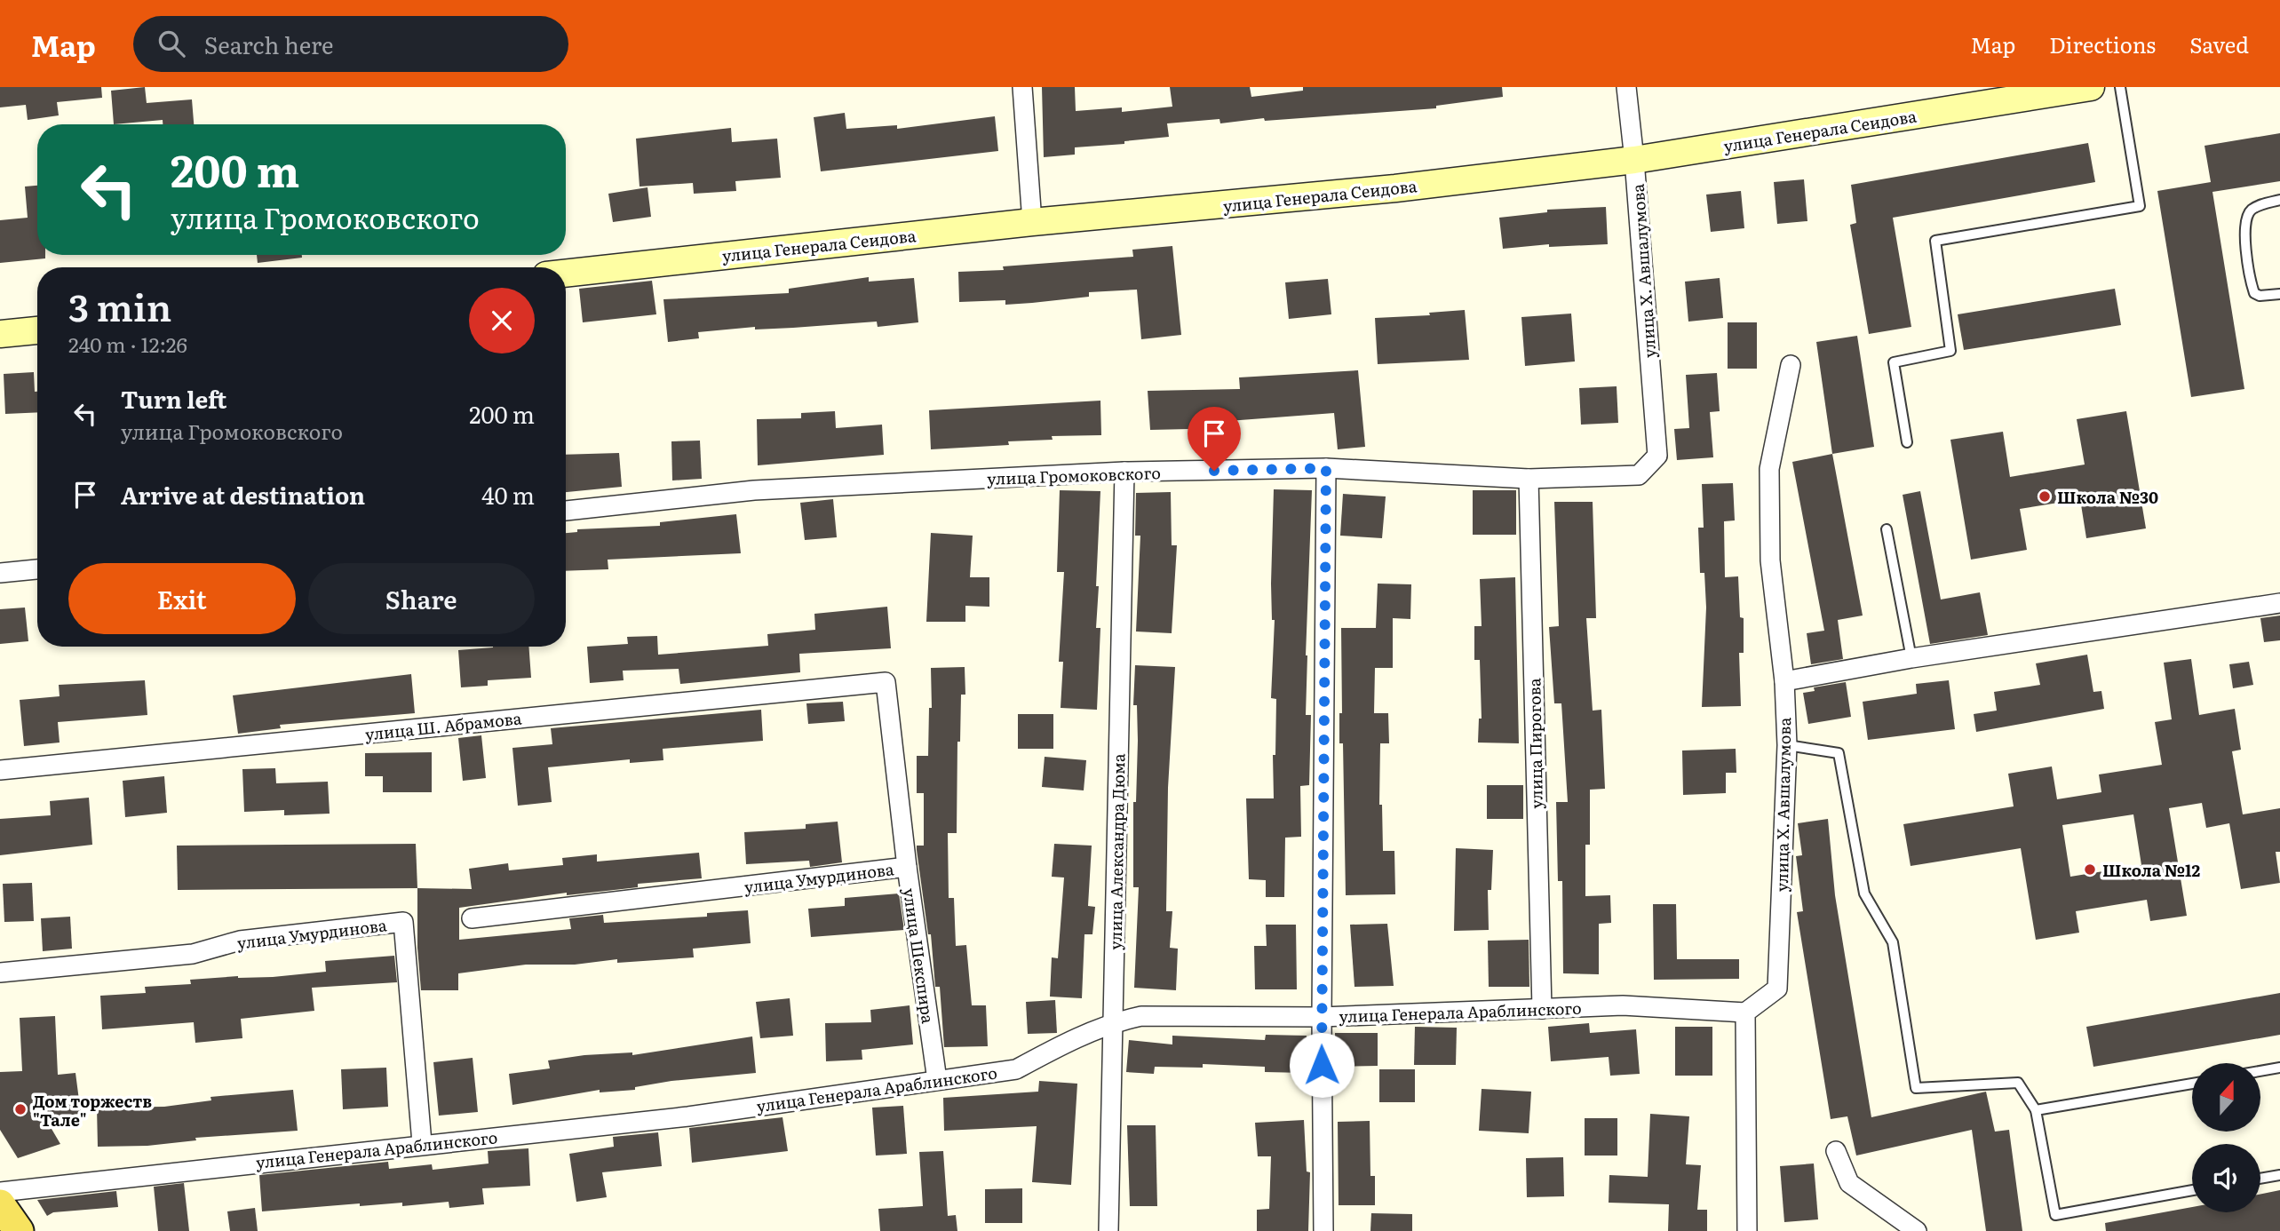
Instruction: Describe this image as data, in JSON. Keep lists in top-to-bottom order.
{
  "streets": {
    "street": [
      "улица Генерала Сеидова",
      "улица Х. Авшалумова",
      "улица Громоковского",
      "улица Ш. Абрамова",
      "улица Пирогова",
      "улица Александра Дюма",
      "улица Умурдинова",
      "улица Шекспира",
      "улица Генерала Араблинского"
    ]
  },
  "crossings": [
    ["улица Генерала Сеидова", "улица Х. Авшалумова"],
    ["улица Х. Авшалумова", "улица Громоковского"],
    ["улица Х. Авшалумова", "улица Генерала Араблинского"],
    ["улица Громоковского", "улица Пирогова"],
    ["улица Громоковского", "улица Александра Дюма"],
    ["улица Ш. Абрамова", "улица Шекспира"],
    ["улица Пирогова", "улица Генерала Араблинского"],
    ["улица Александра Дюма", "улица Генерала Араблинского"],
    ["улица Умурдинова", "улица Шекспира"],
    ["улица Умурдинова", "улица Генерала Араблинского"],
    ["улица Шекспира", "улица Генерала Араблинского"]
  ],
  "places": ["Школа №30", "Школа №12", "Дом торжеств \"Тале\""],
  "north": "top",
  "page": {
    "header": "Map",
    "search": "Search here",
    "nav": ["Map", "Directions", "Saved"],
    "turn": ["200 m", "улица Громоковского"],
    "heading": ["3 min", "240 m · 12:26"],
    "list": [
      {
        "name": "Turn left",
        "note": "улица Громоковского",
        "value": "200 m"
      },
      {
        "name": "Arrive at destination",
        "value": "40 m"
      }
    ],
    "buttons": ["Exit", "Share"]
  }
}
